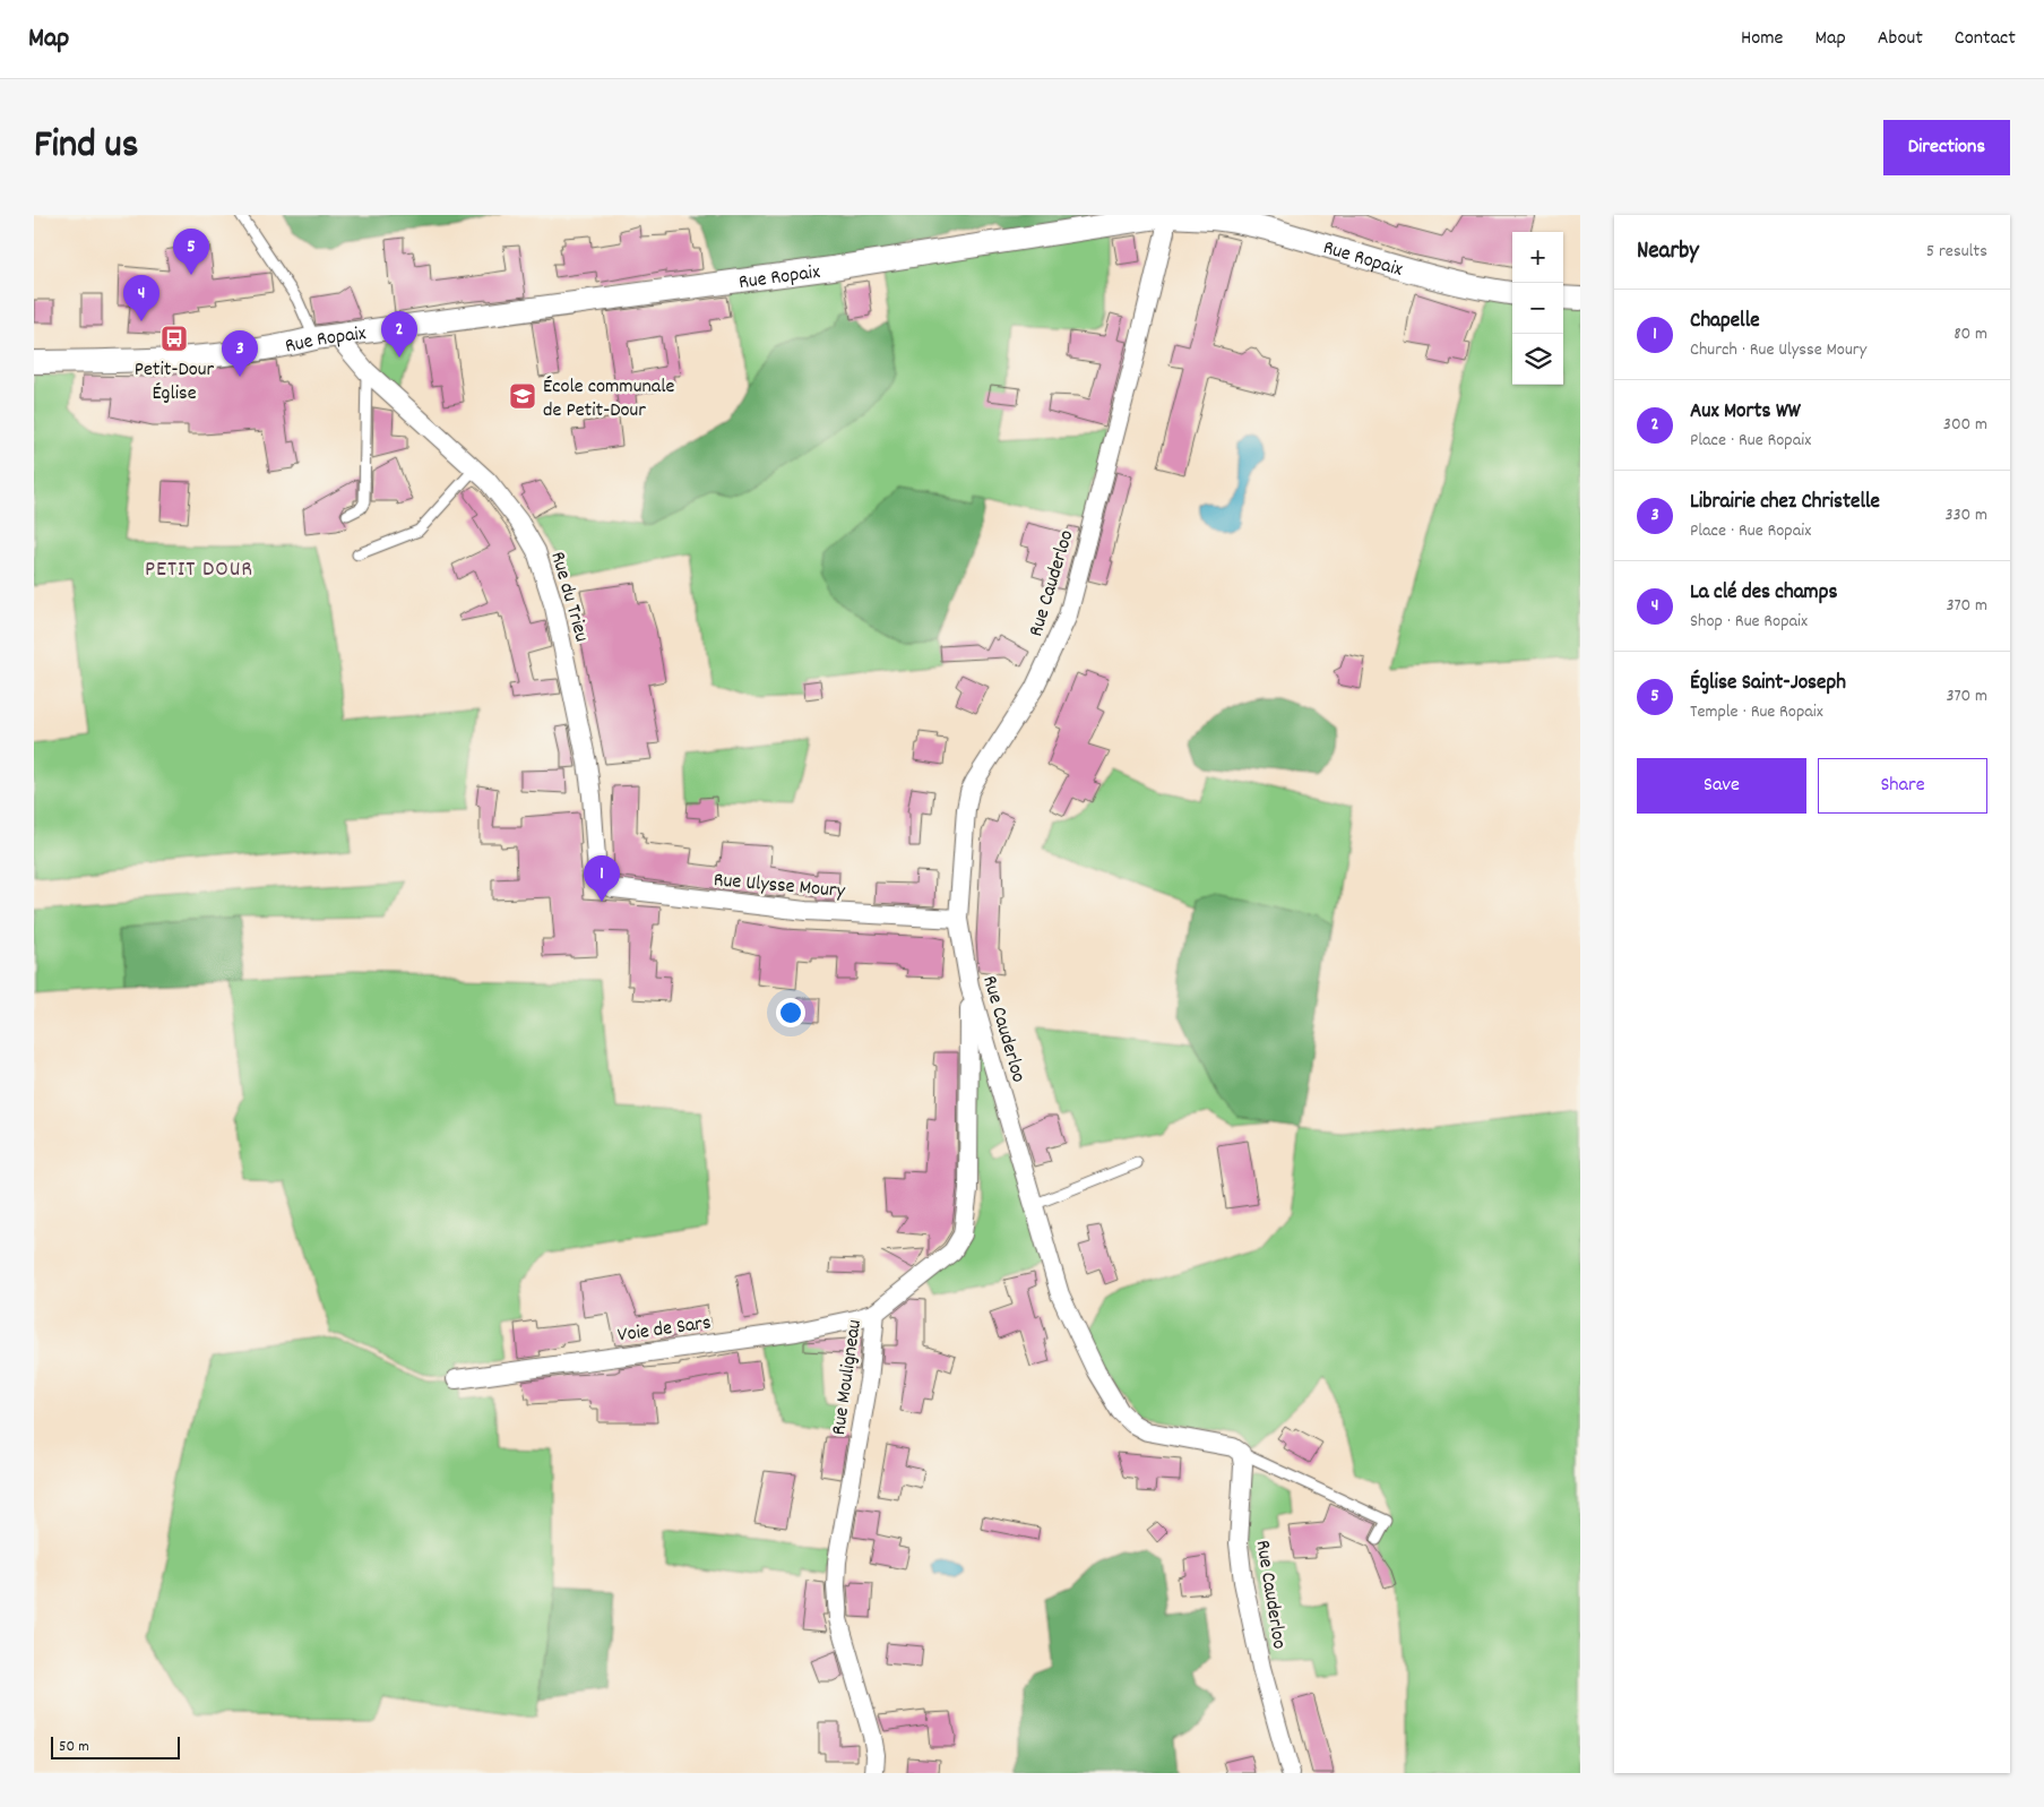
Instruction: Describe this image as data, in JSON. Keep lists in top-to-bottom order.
{
  "streets": {
    "street": [
      "Rue Ropaix",
      "Rue Cauderloo",
      "Rue du Trieu",
      "Rue Ulysse Moury",
      "Voie de Sars",
      "Rue Mouligneau"
    ]
  },
  "crossings": [
    ["Rue Ropaix", "Rue Cauderloo"],
    ["Rue Ropaix", "Rue du Trieu"],
    ["Rue Cauderloo", "Rue Ulysse Moury"],
    ["Rue Cauderloo", "Rue Mouligneau"],
    ["Rue du Trieu", "Rue Ulysse Moury"],
    ["Voie de Sars", "Rue Mouligneau"]
  ],
  "districts": ["PETIT DOUR"],
  "places": {
    "bus stop": ["Petit-Dour Église"],
    "school or university": ["École communale de Petit-Dour"]
  },
  "scale_bar": "50 m",
  "page": {
    "header": "Map",
    "nav": [
      "Home",
      "Map",
      "About",
      "Contact"
    ],
    "title": "Find us",
    "buttons": [
      "Directions",
      ["Save", "Share"]
    ],
    "heading": ["Nearby", "5 results"],
    "pins": [
      "5",
      "4",
      "2",
      "3",
      "1"
    ],
    "map_buttons": ["+", "−"],
    "list": [
      {
        "mark": "1",
        "name": "Chapelle",
        "note": "Church · Rue Ulysse Moury",
        "value": "80 m"
      },
      {
        "mark": "2",
        "name": "Aux Morts WW",
        "note": "Place · Rue Ropaix",
        "value": "300 m"
      },
      {
        "mark": "3",
        "name": "Librairie chez Christelle",
        "note": "Place · Rue Ropaix",
        "value": "330 m"
      },
      {
        "mark": "4",
        "name": "La clé des champs",
        "note": "Shop · Rue Ropaix",
        "value": "370 m"
      },
      {
        "mark": "5",
        "name": "Église Saint-Joseph",
        "note": "Temple · Rue Ropaix",
        "value": "370 m"
      }
    ],
    "scale": "50 m"
  }
}
